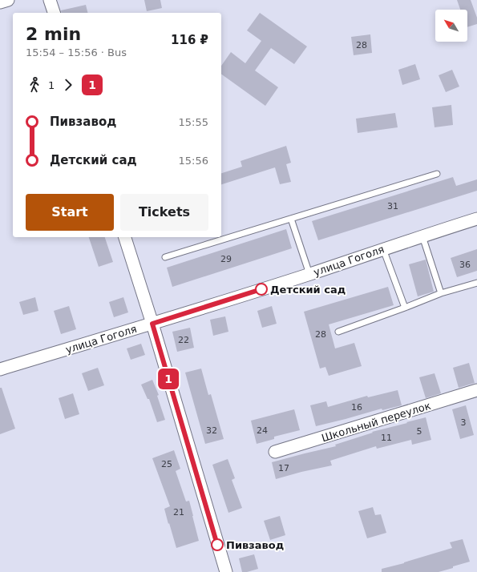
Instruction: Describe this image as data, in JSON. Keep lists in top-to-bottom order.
{
  "streets": {
    "street": ["улица Гоголя", "Школьный переулок"]
  },
  "places": ["Детский сад", "Пивзавод"],
  "lines": ["bus line 1"],
  "house_numbers": [
    "28",
    "31",
    "29",
    "36",
    "28",
    "22",
    "16",
    "3",
    "32",
    "24",
    "5",
    "11",
    "25",
    "17",
    "21"
  ],
  "north": "top left",
  "page": {
    "on_map": "1",
    "heading": ["2 min", "15:54 – 15:56 · Bus", "116 ₽"],
    "legs": ["1", "1"],
    "list": [
      {
        "name": "Пивзавод",
        "value": "15:55"
      },
      {
        "name": "Детский сад",
        "value": "15:56"
      }
    ],
    "buttons": ["Start", "Tickets"]
  }
}
